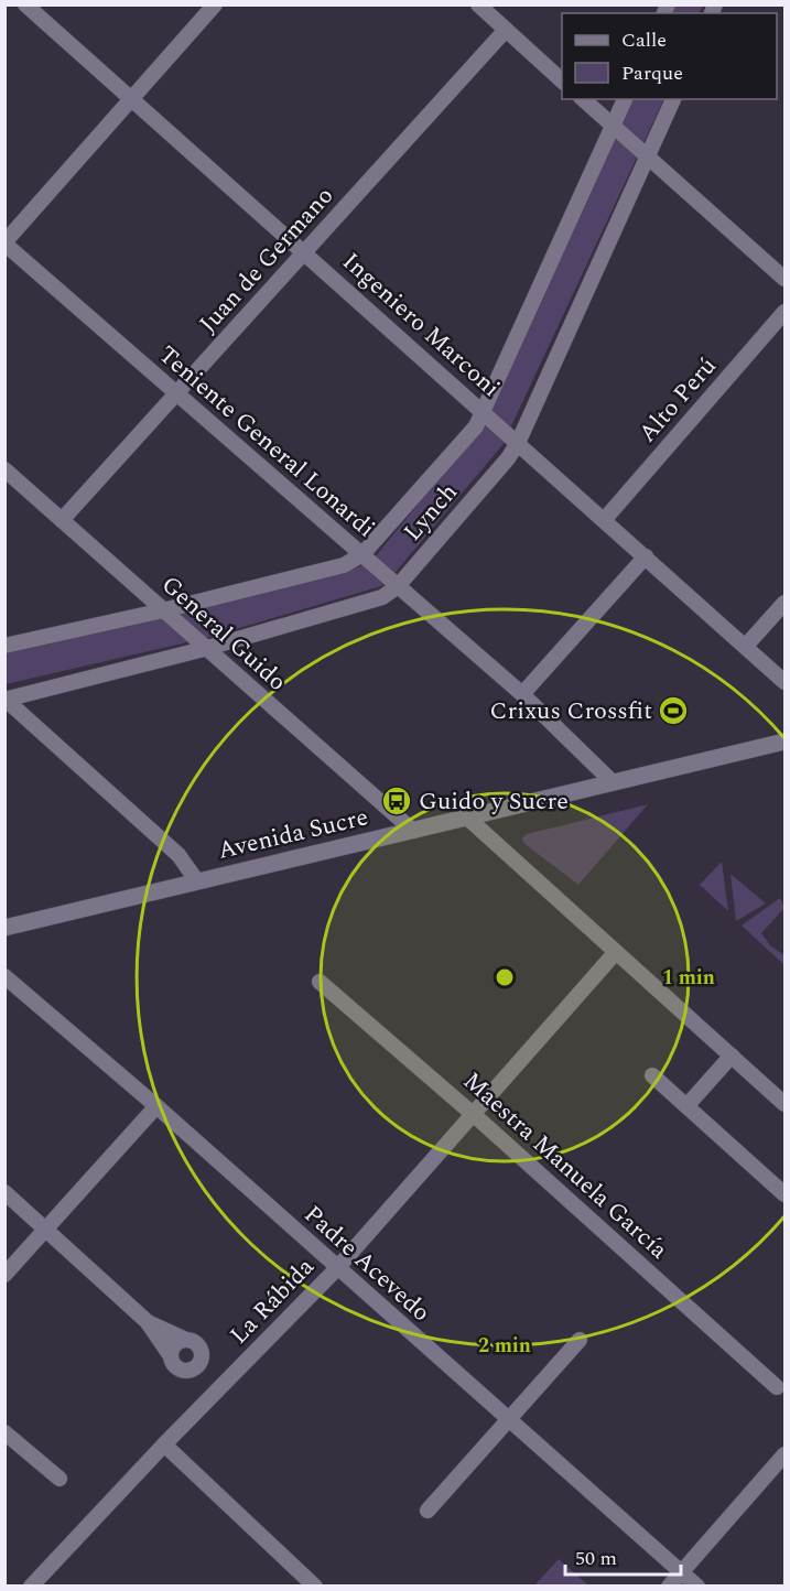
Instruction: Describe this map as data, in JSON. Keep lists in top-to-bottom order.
{
  "streets": {
    "main road": ["Avenida Sucre"],
    "street": [
      "Juan de Germano",
      "Ingeniero Marconi",
      "Alto Perú",
      "Teniente General Lonardi",
      "Lynch",
      "General Guido",
      "Maestra Manuela García",
      "Padre Acevedo",
      "La Rábida"
    ]
  },
  "crossings": [
    ["Juan de Germano", "Ingeniero Marconi"],
    ["Juan de Germano", "Teniente General Lonardi"],
    ["Juan de Germano", "General Guido"],
    ["Ingeniero Marconi", "Alto Perú"],
    ["Ingeniero Marconi", "Lynch"],
    ["Teniente General Lonardi", "Lynch"],
    ["Teniente General Lonardi", "Avenida Sucre"],
    ["Lynch", "General Guido"],
    ["General Guido", "Avenida Sucre"],
    ["Maestra Manuela García", "La Rábida"],
    ["Padre Acevedo", "La Rábida"]
  ],
  "places": {
    "sports": ["Crixus Crossfit"],
    "bus stop": ["Guido y Sucre"]
  },
  "legend": ["Calle", "Parque"],
  "scale_bar": "50 m",
  "rings": ["1 min", "2 min"]
}
